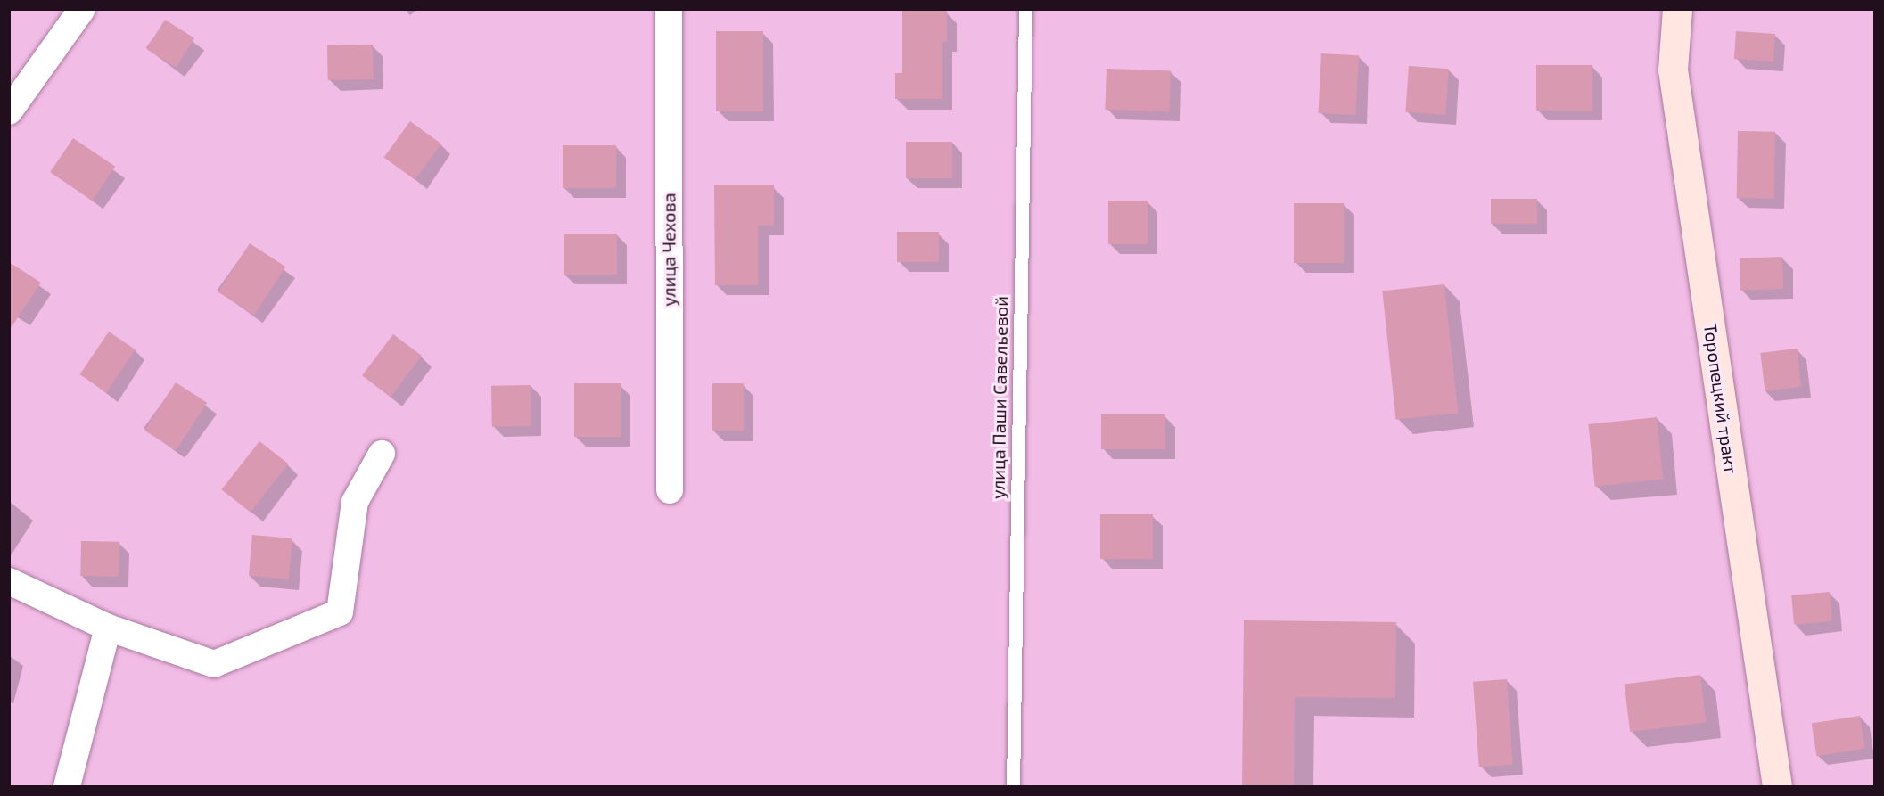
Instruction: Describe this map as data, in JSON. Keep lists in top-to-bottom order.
{
  "streets": {
    "main road": ["Торопецкий тракт"],
    "street": ["улица Чехова"],
    "lane": ["улица Паши Савельевой"]
  }
}
